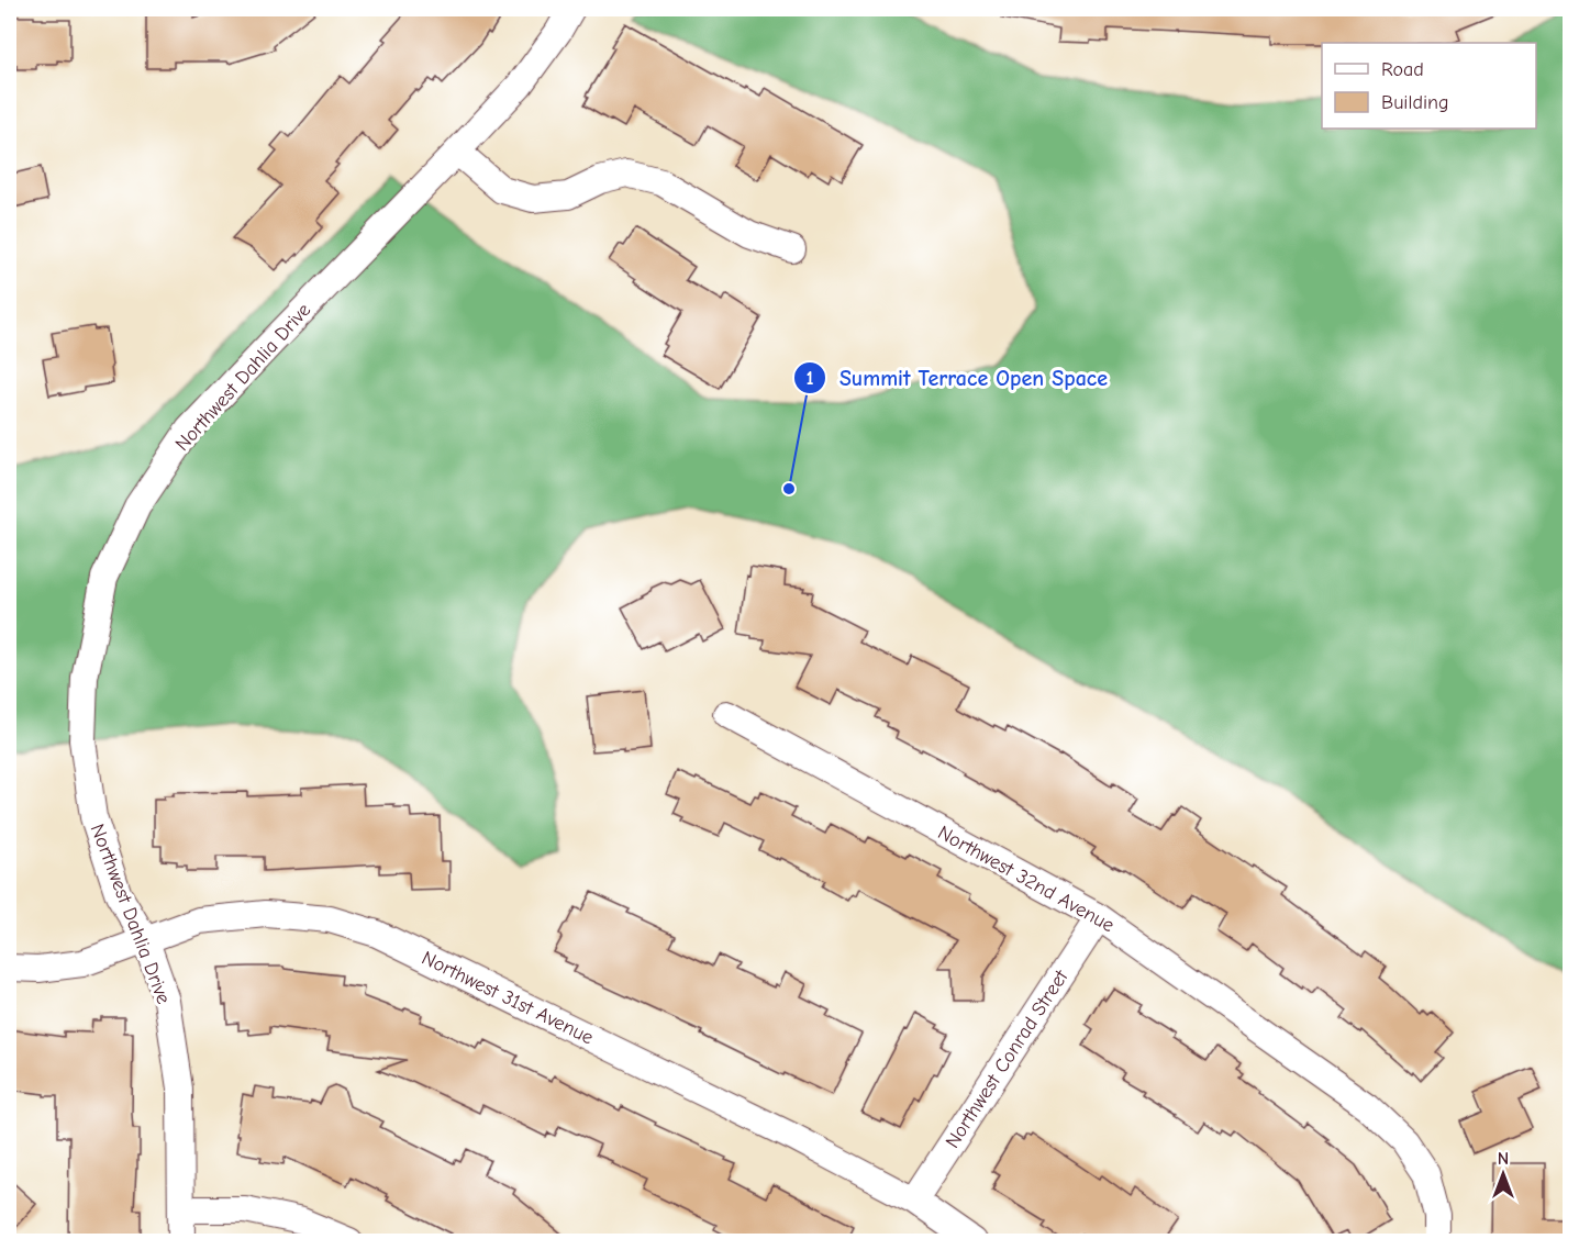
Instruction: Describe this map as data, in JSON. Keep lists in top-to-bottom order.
{
  "streets": {
    "street": [
      "Northwest Dahlia Drive",
      "Northwest 32nd Avenue",
      "Northwest 31st Avenue",
      "Northwest Conrad Street"
    ]
  },
  "crossings": [
    ["Northwest Dahlia Drive", "Northwest 31st Avenue"],
    ["Northwest 32nd Avenue", "Northwest Conrad Street"],
    ["Northwest 31st Avenue", "Northwest Conrad Street"]
  ],
  "places": ["Summit Terrace Open Space"],
  "legend": ["Road", "Building"],
  "north": "top"
}
